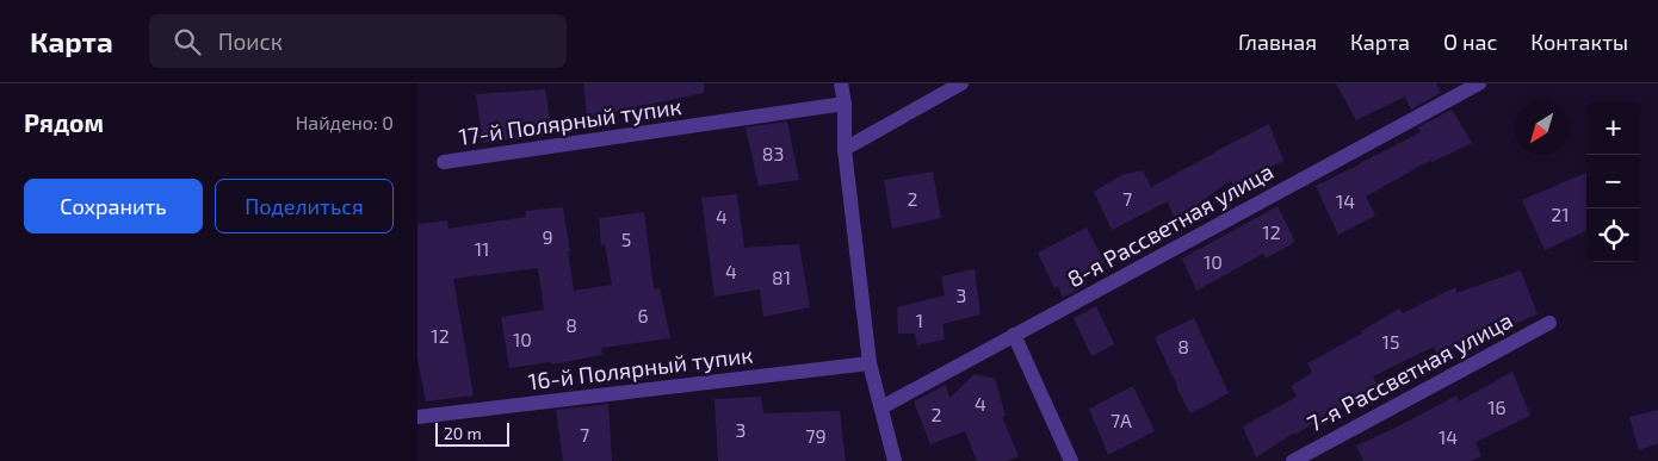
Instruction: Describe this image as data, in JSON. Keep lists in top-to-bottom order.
{
  "streets": {
    "street": [
      "17-й Полярный тупик",
      "8-я Рассветная улица",
      "16-й Полярный тупик",
      "7-я Рассветная улица"
    ]
  },
  "house_numbers": [
    "83",
    "2",
    "7",
    "14",
    "21",
    "4",
    "12",
    "9",
    "5",
    "11",
    "10",
    "4",
    "81",
    "3",
    "6",
    "1",
    "8",
    "12",
    "10",
    "15",
    "8",
    "4",
    "16",
    "2",
    "7А",
    "3",
    "7",
    "79",
    "14"
  ],
  "scale_bar": "20 m",
  "north": "bottom left",
  "page": {
    "header": "Карта",
    "search": "Поиск",
    "nav": [
      "Главная",
      "Карта",
      "О нас",
      "Контакты"
    ],
    "heading": ["Рядом", "Найдено: 0"],
    "map_buttons": ["+", "−"],
    "buttons": ["Сохранить", "Поделиться"],
    "scale": "20 m"
  }
}
